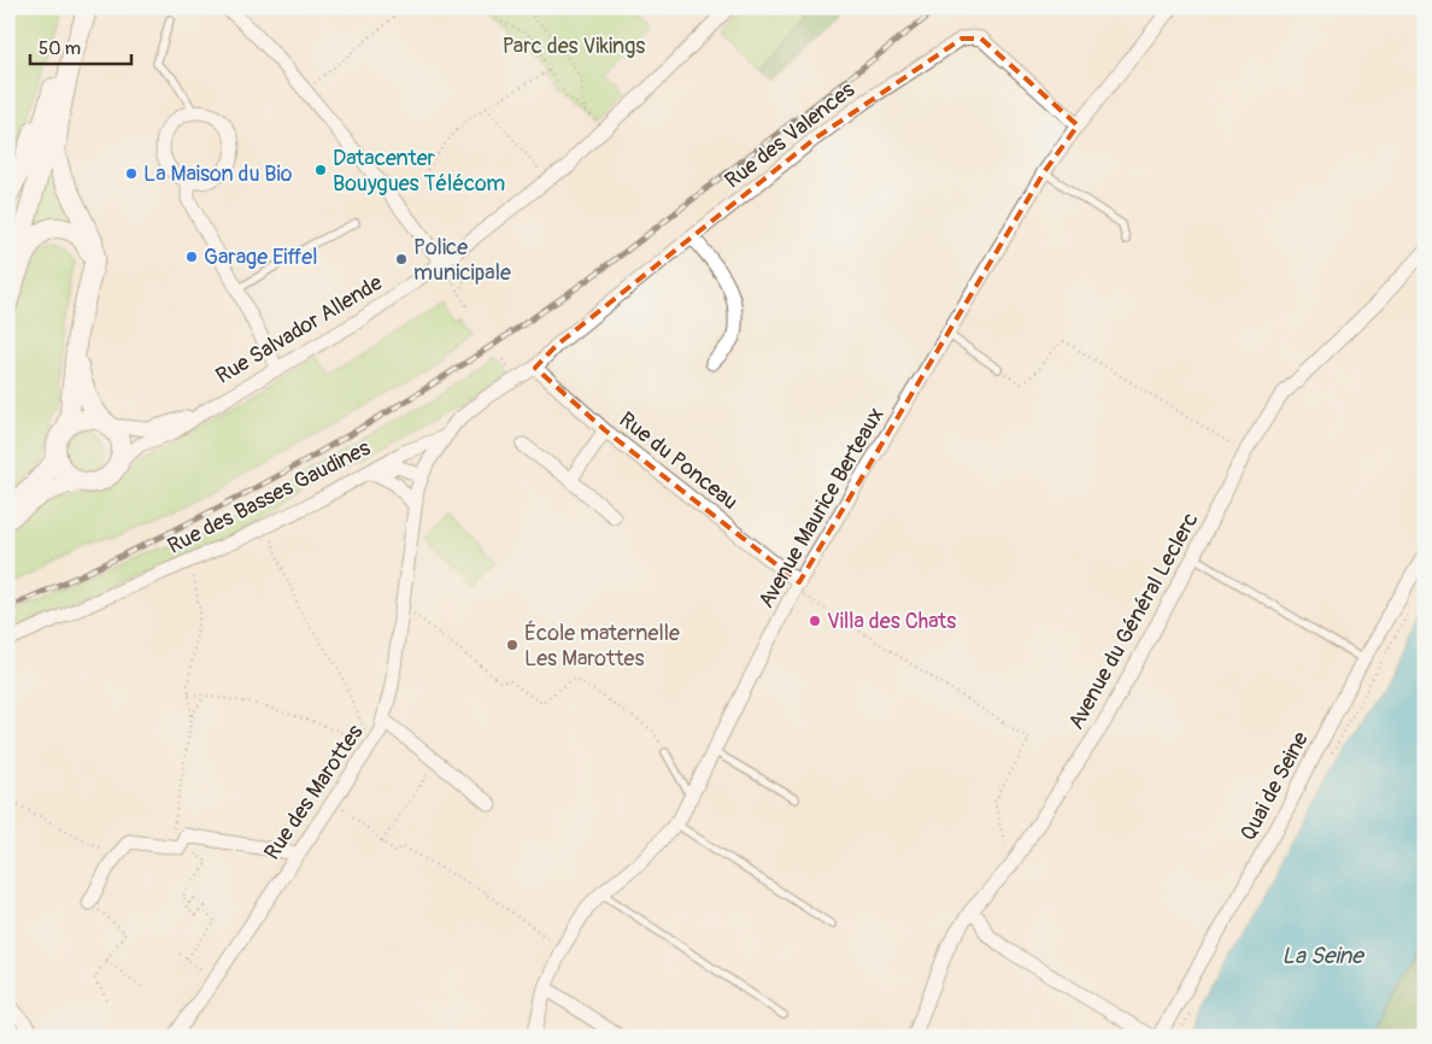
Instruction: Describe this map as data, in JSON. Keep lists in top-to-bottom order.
{
  "streets": {
    "street": [
      "Rue des Valences",
      "Rue Salvador Allende",
      "Rue du Ponceau",
      "Rue des Basses Gaudines",
      "Avenue Maurice Berteaux",
      "Avenue du Général Leclerc",
      "Quai de Seine",
      "Rue des Marottes"
    ]
  },
  "crossings": [
    ["Rue des Valences", "Rue du Ponceau"],
    ["Rue des Valences", "Rue des Basses Gaudines"],
    ["Rue des Valences", "Avenue Maurice Berteaux"],
    ["Rue du Ponceau", "Rue des Basses Gaudines"],
    ["Rue du Ponceau", "Avenue Maurice Berteaux"],
    ["Rue des Basses Gaudines", "Rue des Marottes"]
  ],
  "water": ["La Seine"],
  "parks": ["Parc des Vikings"],
  "places": [
    "Datacenter Bouygues Télécom",
    "La Maison du Bio",
    "Garage Eiffel",
    "Police municipale",
    "Villa des Chats",
    "École maternelle Les Marottes"
  ],
  "scale_bar": "50 m"
}
